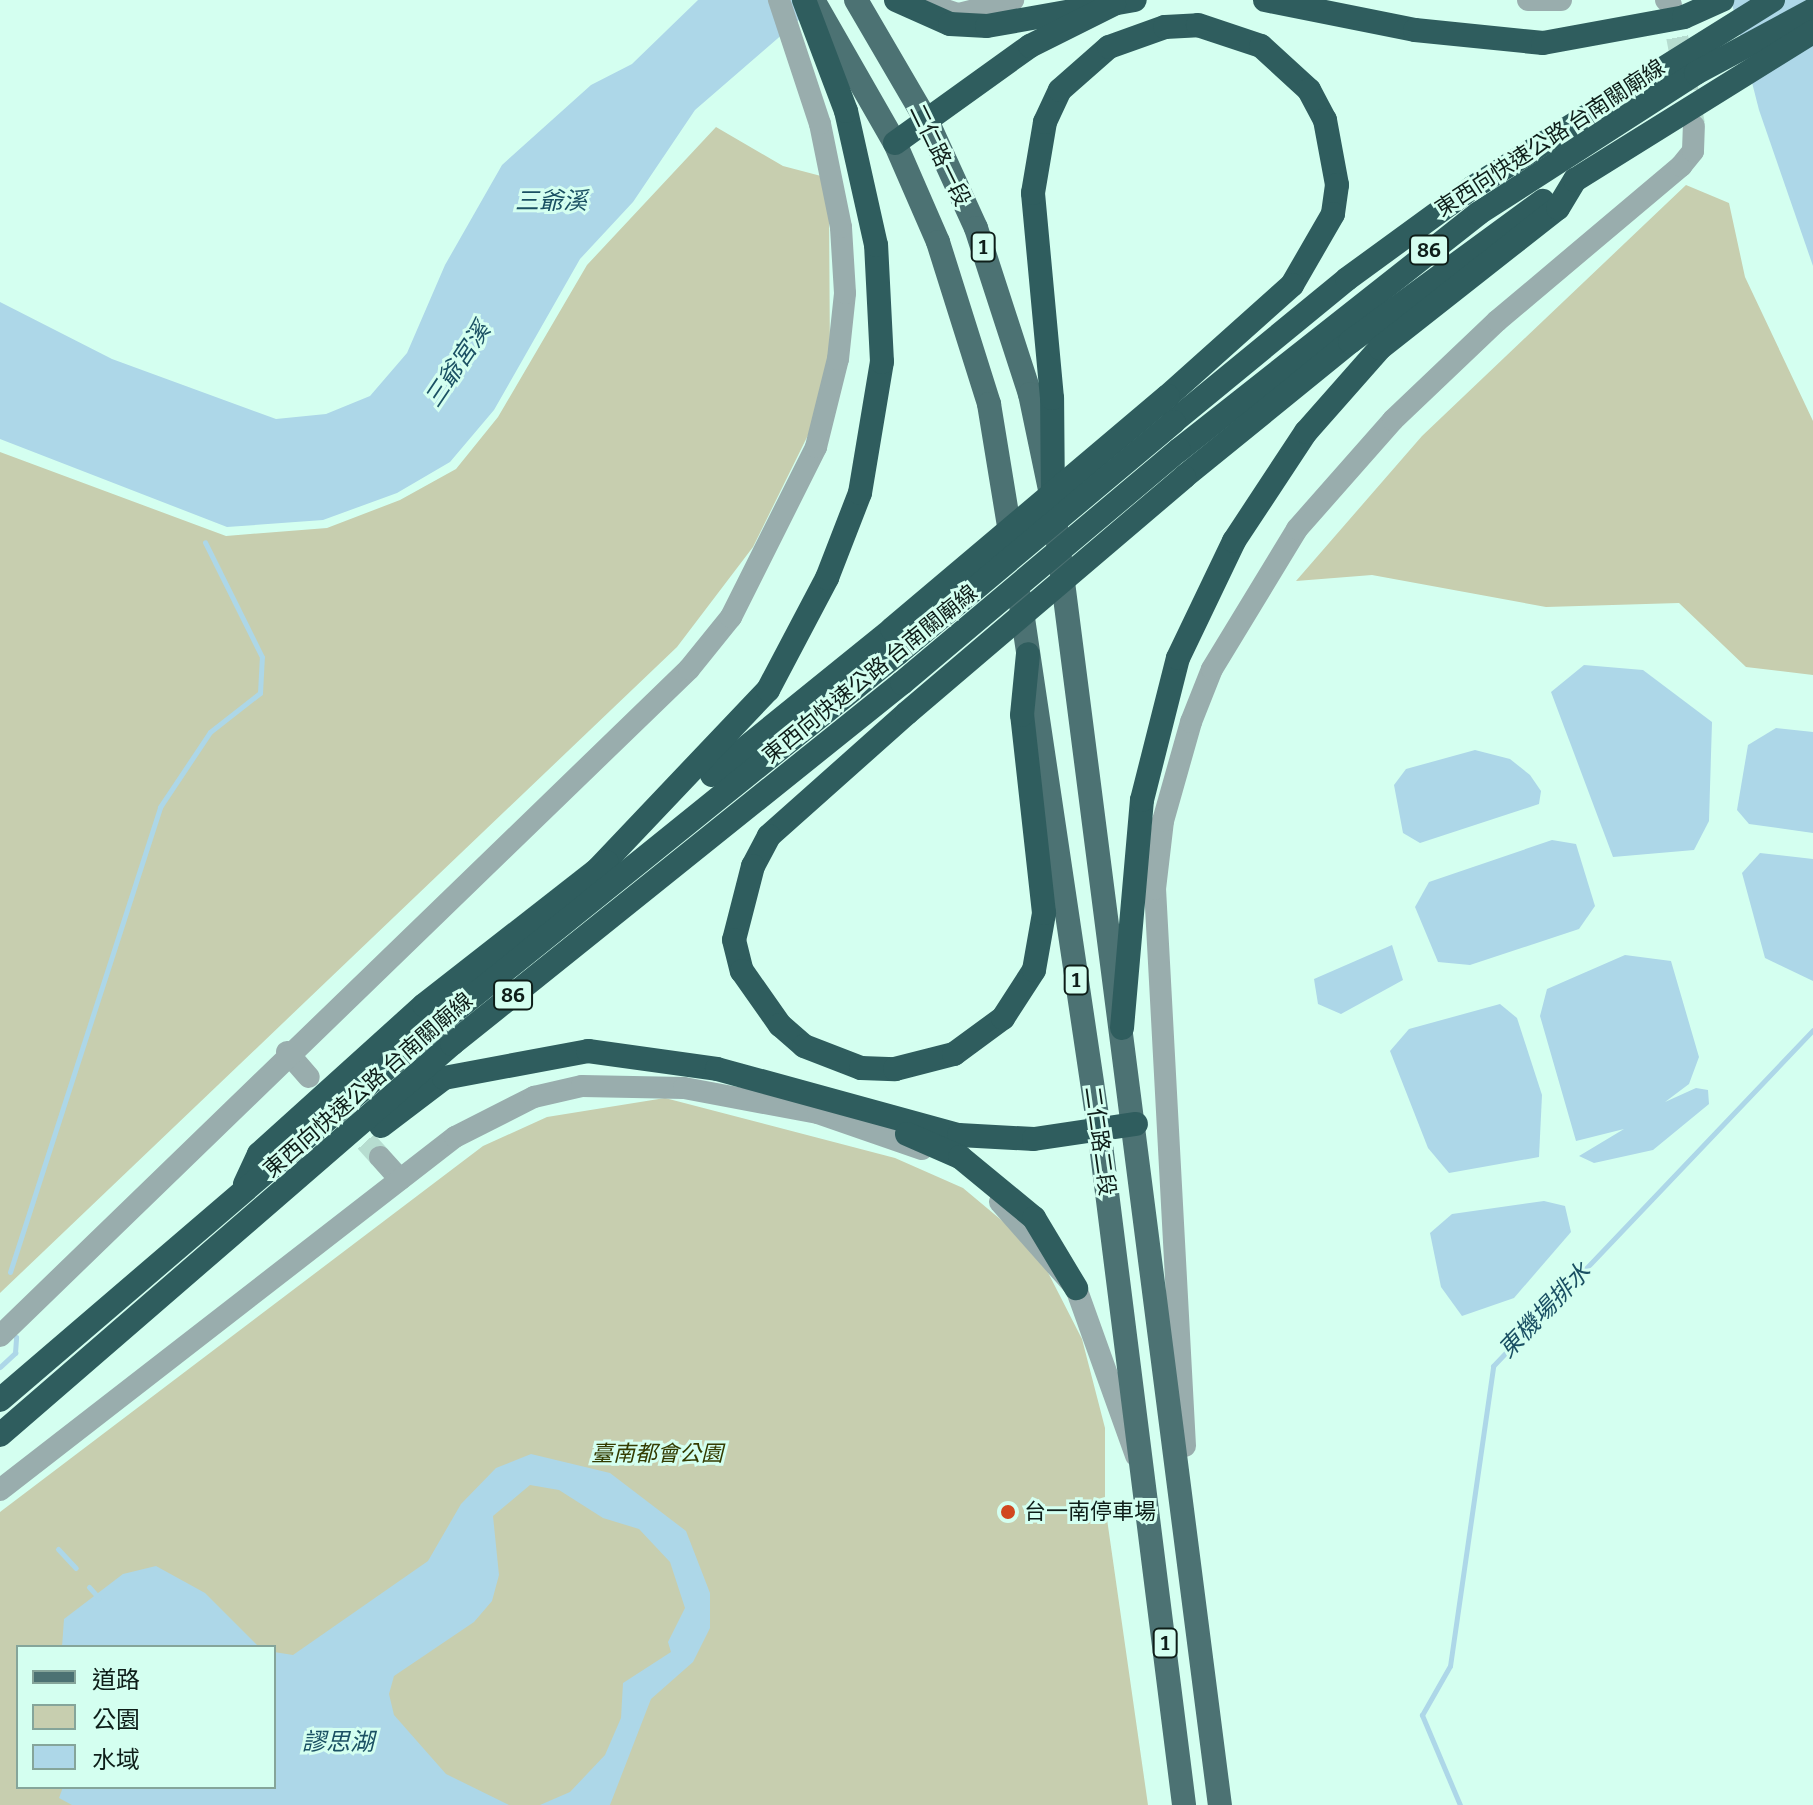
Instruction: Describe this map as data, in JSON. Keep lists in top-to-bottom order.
{
  "streets": {
    "highway": ["東西向快速公路 台南關廟線", "86"],
    "main road": ["二仁路一段", "1", "二仁路二段"]
  },
  "crossings": [
    ["二仁路一段", "二仁路二段"]
  ],
  "water": [
    "三爺溪",
    "三爺宮溪",
    "東機場排水",
    "謬思湖"
  ],
  "parks": ["臺南都會公園"],
  "places": ["台一南停車場"],
  "legend": ["道路", "公園", "水域"]
}
